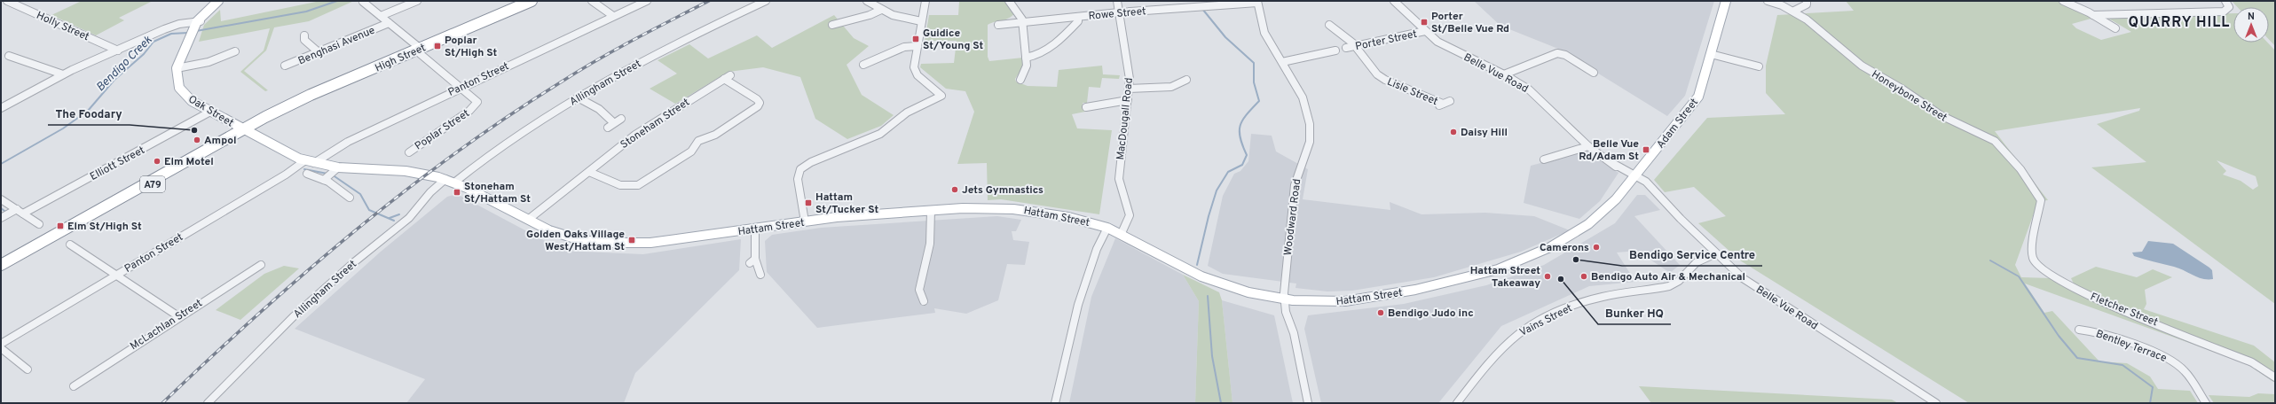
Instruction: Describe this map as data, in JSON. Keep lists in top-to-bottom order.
{
  "streets": {
    "highway": ["High Street", "A79"],
    "main road": ["Oak Street", "Adam Street", "Hattam Street"],
    "street": [
      "Rowe Street",
      "Holly Street",
      "Porter Street",
      "Benghasi Avenue",
      "Belle Vue Road",
      "Panton Street",
      "Allingham Street",
      "Lisle Street",
      "Honeybone Street",
      "MacDougall Road",
      "Stoneham Street",
      "Poplar Street",
      "Elliott Street",
      "Woodward Road",
      "Fletcher Street",
      "Vains Street",
      "McLachlan Street",
      "Bentley Terrace"
    ]
  },
  "crossings": [
    ["Rowe Street", "MacDougall Road"],
    ["Rowe Street", "Woodward Road"],
    ["Porter Street", "Belle Vue Road"],
    ["Porter Street", "Lisle Street"],
    ["Benghasi Avenue", "Poplar Street"],
    ["High Street", "Oak Street"],
    ["High Street", "Poplar Street"],
    ["Belle Vue Road", "Adam Street"],
    ["Belle Vue Road", "Hattam Street"],
    ["Belle Vue Road", "Vains Street"],
    ["Panton Street", "Oak Street"],
    ["Panton Street", "Poplar Street"],
    ["Allingham Street", "Oak Street"],
    ["Allingham Street", "Hattam Street"],
    ["Honeybone Street", "Fletcher Street"],
    ["Oak Street", "Elliott Street"],
    ["Oak Street", "Hattam Street"],
    ["MacDougall Road", "Hattam Street"],
    ["Stoneham Street", "Hattam Street"],
    ["Adam Street", "Hattam Street"],
    ["Hattam Street", "Woodward Road"]
  ],
  "districts": ["QUARRY HILL"],
  "water": ["Bendigo Creek"],
  "places": {
    "transit": [
      "Porter St/Belle Vue Rd",
      "Guidice St/Young St",
      "Poplar St/High St",
      "Belle Vue Rd/Adam St",
      "Stoneham St/Hattam St",
      "Hattam St/Tucker St",
      "Elm St/High St",
      "Golden Oaks Village West/Hattam St"
    ],
    "other": [
      "The Foodary",
      "Daisy Hill",
      "Ampol",
      "Elm Motel",
      "Jets Gymnastics",
      "Camerons",
      "Bendigo Service Centre",
      "Hattam Street Takeaway",
      "Bendigo Auto Air & Mechanical",
      "Bunker HQ",
      "Bendigo Judo inc"
    ]
  },
  "north": "top"
}
